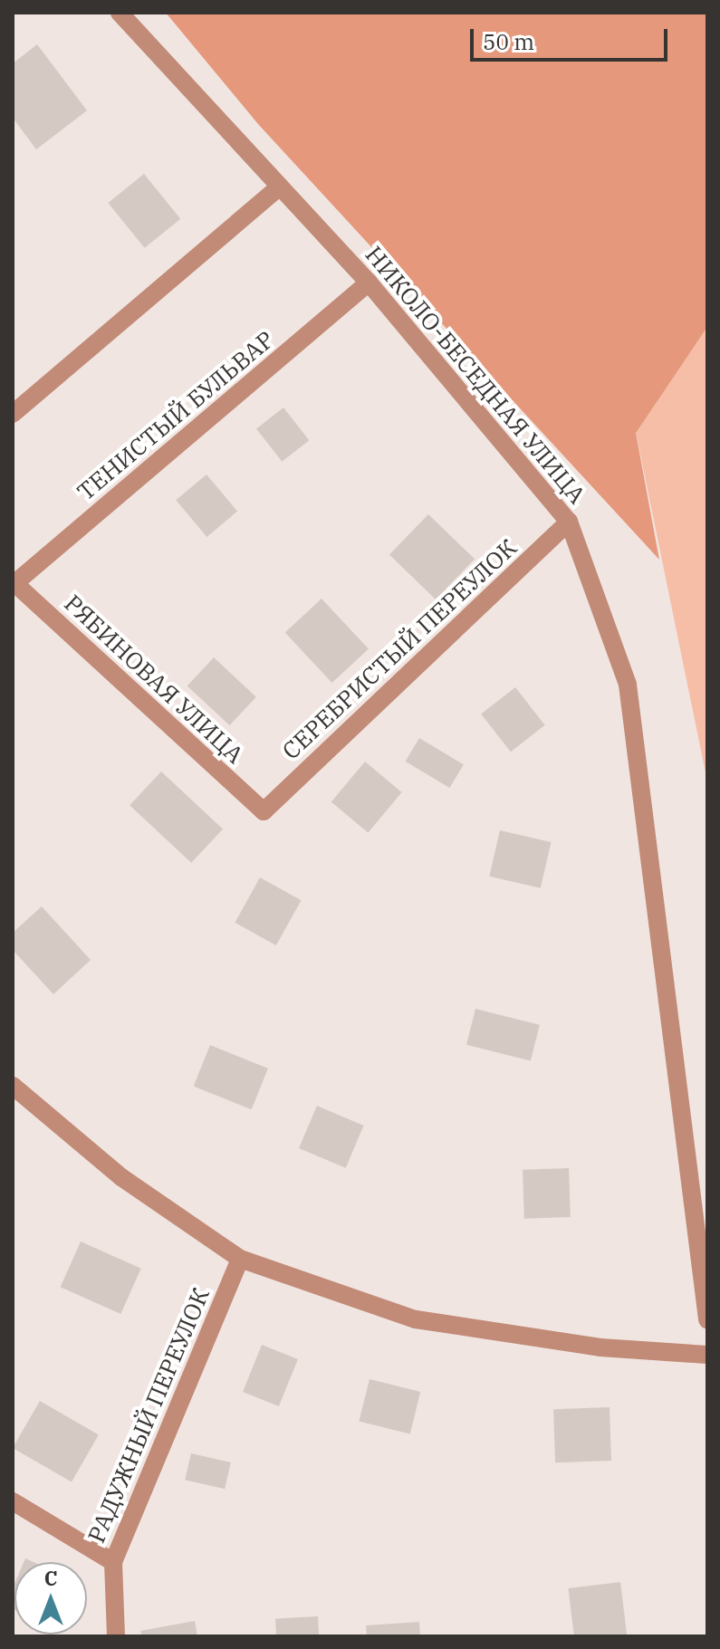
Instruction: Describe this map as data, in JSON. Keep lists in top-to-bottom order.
{
  "streets": {
    "street": [
      "НИКОЛО-БЕСЕДНАЯ УЛИЦА",
      "ТЕНИСТЫЙ БУЛЬВАР",
      "СЕРЕБРИСТЫЙ ПЕРЕУЛОК",
      "РЯБИНОВАЯ УЛИЦА",
      "РАДУЖНЫЙ ПЕРЕУЛОК"
    ]
  },
  "crossings": [
    ["НИКОЛО-БЕСЕДНАЯ УЛИЦА", "ТЕНИСТЫЙ БУЛЬВАР"],
    ["НИКОЛО-БЕСЕДНАЯ УЛИЦА", "СЕРЕБРИСТЫЙ ПЕРЕУЛОК"],
    ["ТЕНИСТЫЙ БУЛЬВАР", "РЯБИНОВАЯ УЛИЦА"],
    ["СЕРЕБРИСТЫЙ ПЕРЕУЛОК", "РЯБИНОВАЯ УЛИЦА"]
  ],
  "scale_bar": "50 m",
  "north": "top"
}
